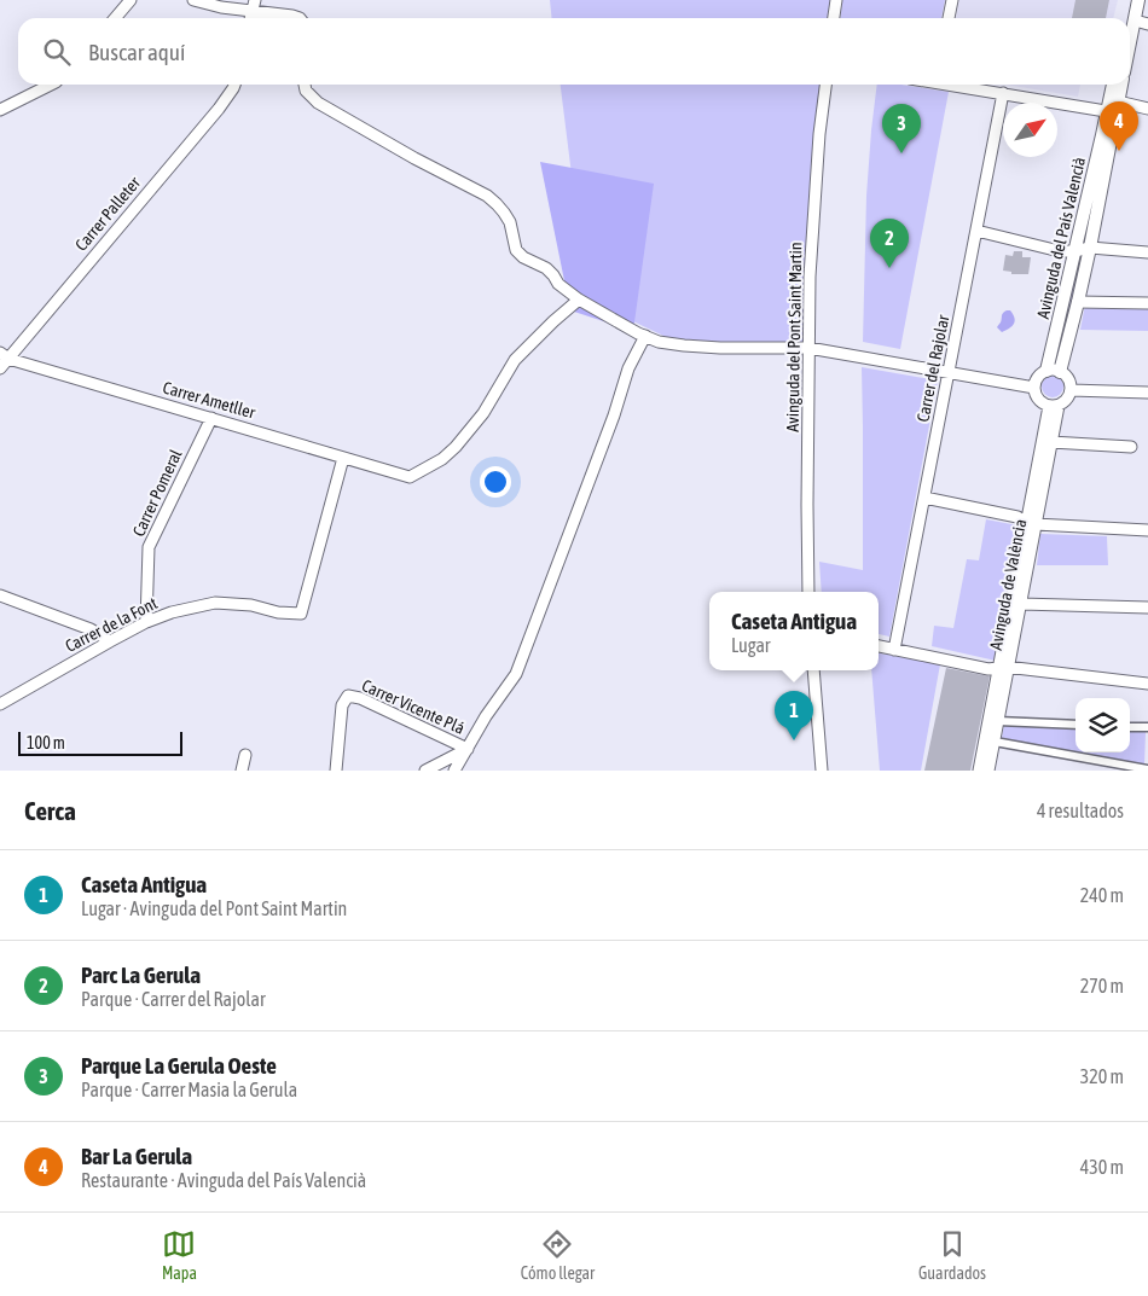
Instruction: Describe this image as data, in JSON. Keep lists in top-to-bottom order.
{
  "streets": {
    "street": [
      "Carrer Palleter",
      "Avinguda del País Valencià",
      "Avinguda del Pont Saint Martin",
      "Carrer del Rajolar",
      "Carrer Ametller",
      "Carrer Pomeral",
      "Avinguda de València",
      "Carrer de la Font",
      "Carrer Vicente Plá"
    ]
  },
  "crossings": [
    ["Carrer Palleter", "Carrer Ametller"],
    ["Avinguda del País Valencià", "Avinguda de València"],
    ["Carrer Ametller", "Carrer Pomeral"],
    ["Carrer Ametller", "Carrer de la Font"],
    ["Carrer Pomeral", "Carrer de la Font"]
  ],
  "scale_bar": "100 m",
  "north": "top right",
  "page": {
    "search": "Buscar aquí",
    "pins": [
      "4",
      "3",
      "2",
      "1"
    ],
    "popup": ["Caseta Antigua", "Lugar"],
    "scale": "100 m",
    "heading": ["Cerca", "4 resultados"],
    "list": [
      {
        "mark": "1",
        "name": "Caseta Antigua",
        "note": "Lugar · Avinguda del Pont Saint Martin",
        "value": "240 m"
      },
      {
        "mark": "2",
        "name": "Parc La Gerula",
        "note": "Parque · Carrer del Rajolar",
        "value": "270 m"
      },
      {
        "mark": "3",
        "name": "Parque La Gerula Oeste",
        "note": "Parque · Carrer Masia la Gerula",
        "value": "320 m"
      },
      {
        "mark": "4",
        "name": "Bar La Gerula",
        "note": "Restaurante · Avinguda del País Valencià",
        "value": "430 m"
      }
    ],
    "nav": ["Mapa", "Cómo llegar", "Guardados"]
  }
}
